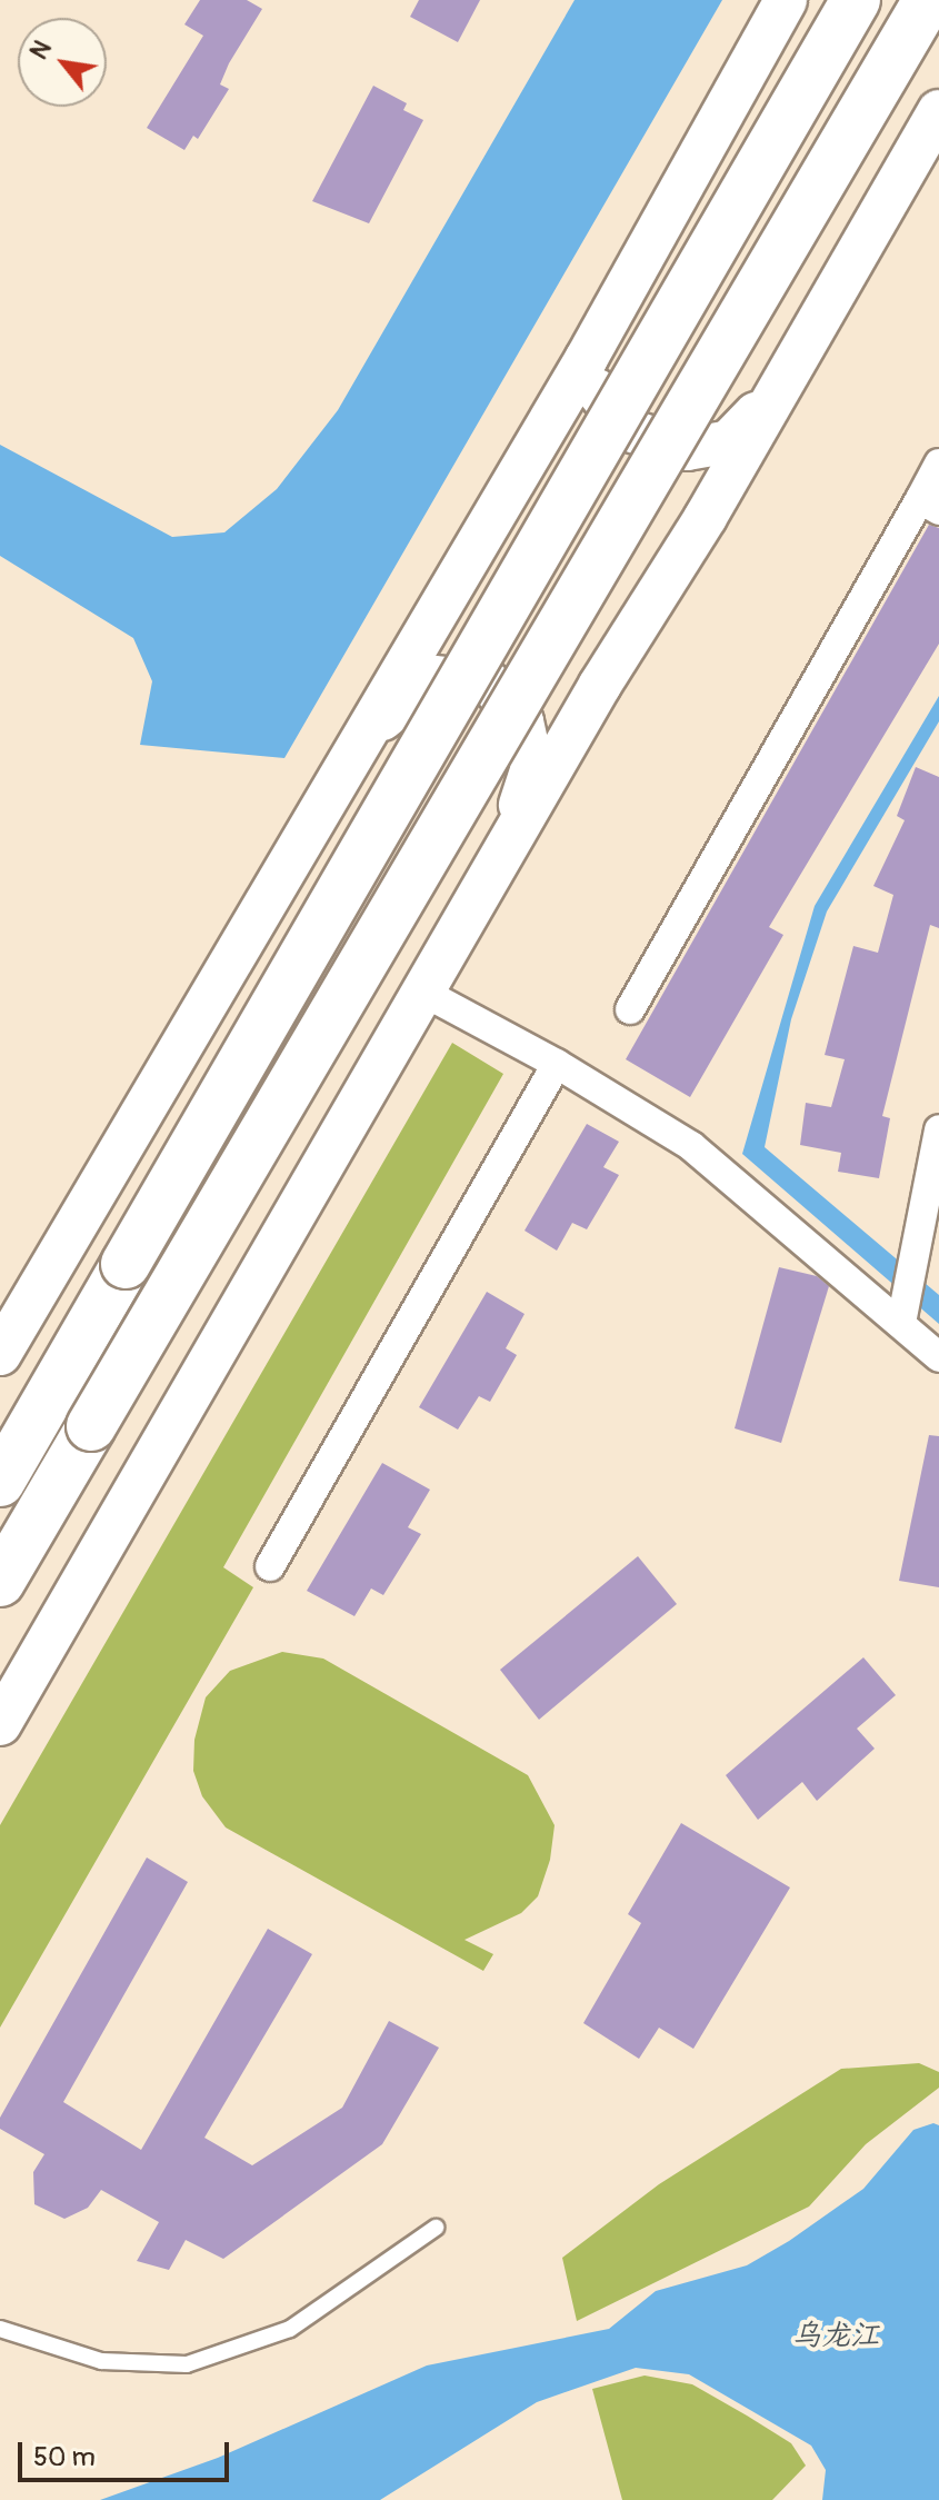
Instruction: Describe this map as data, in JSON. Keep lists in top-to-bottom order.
{
  "water": ["乌龙江"],
  "scale_bar": "50 m",
  "north": "top left"
}
